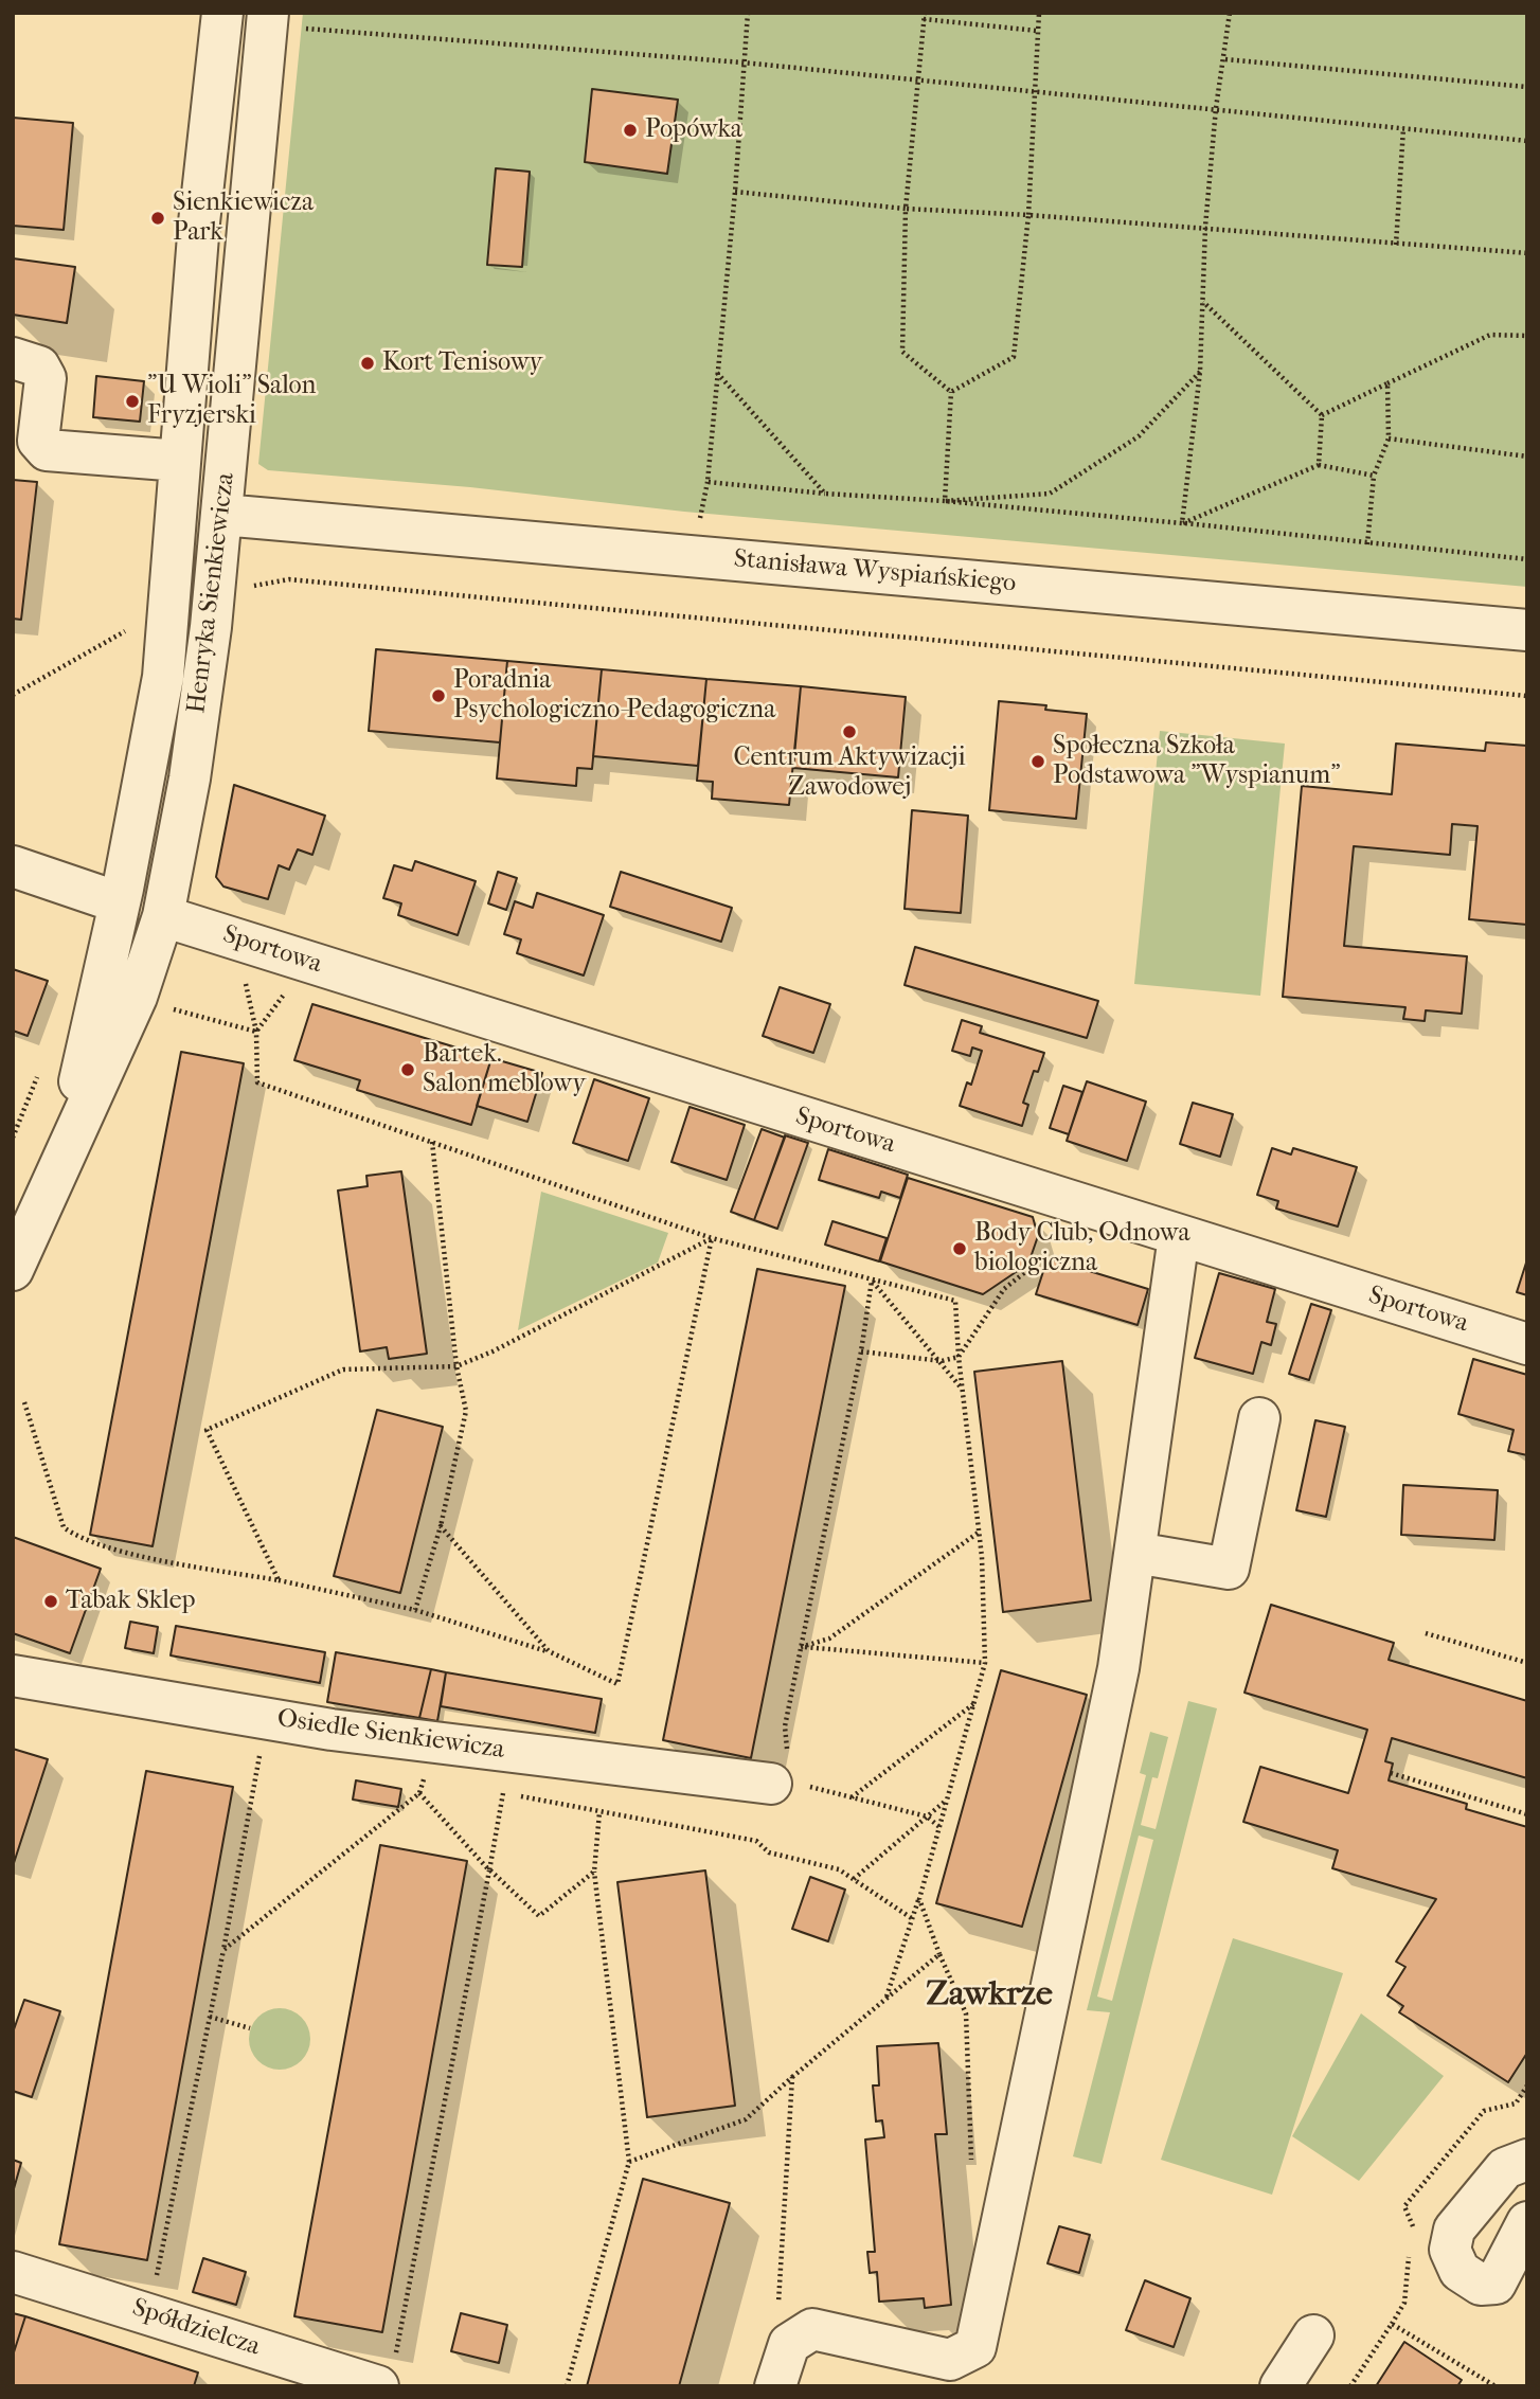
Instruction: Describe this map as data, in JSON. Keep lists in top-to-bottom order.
{
  "streets": {
    "street": [
      "Stanisława Wyspiańskiego",
      "Henryka Sienkiewicza",
      "Sportowa",
      "Osiedle Sienkiewicza",
      "Spółdzielcza"
    ]
  },
  "crossings": [
    ["Stanisława Wyspiańskiego", "Henryka Sienkiewicza"],
    ["Henryka Sienkiewicza", "Sportowa"]
  ],
  "districts": ["Zawkrze"],
  "places": [
    "Popówka",
    "Sienkiewicza Park",
    "Kort Tenisowy",
    "\"U Wioli\" Salon Fryzjerski",
    "Poradnia Psychologiczno-Pedagogiczna",
    "Centrum Aktywizacji Zawodowej",
    "Społeczna Szkoła Podstawowa \"Wyspianum\"",
    "Bartek. Salon meblowy",
    "Body Club, Odnowa biologiczna",
    "Tabak Sklep"
  ]
}
